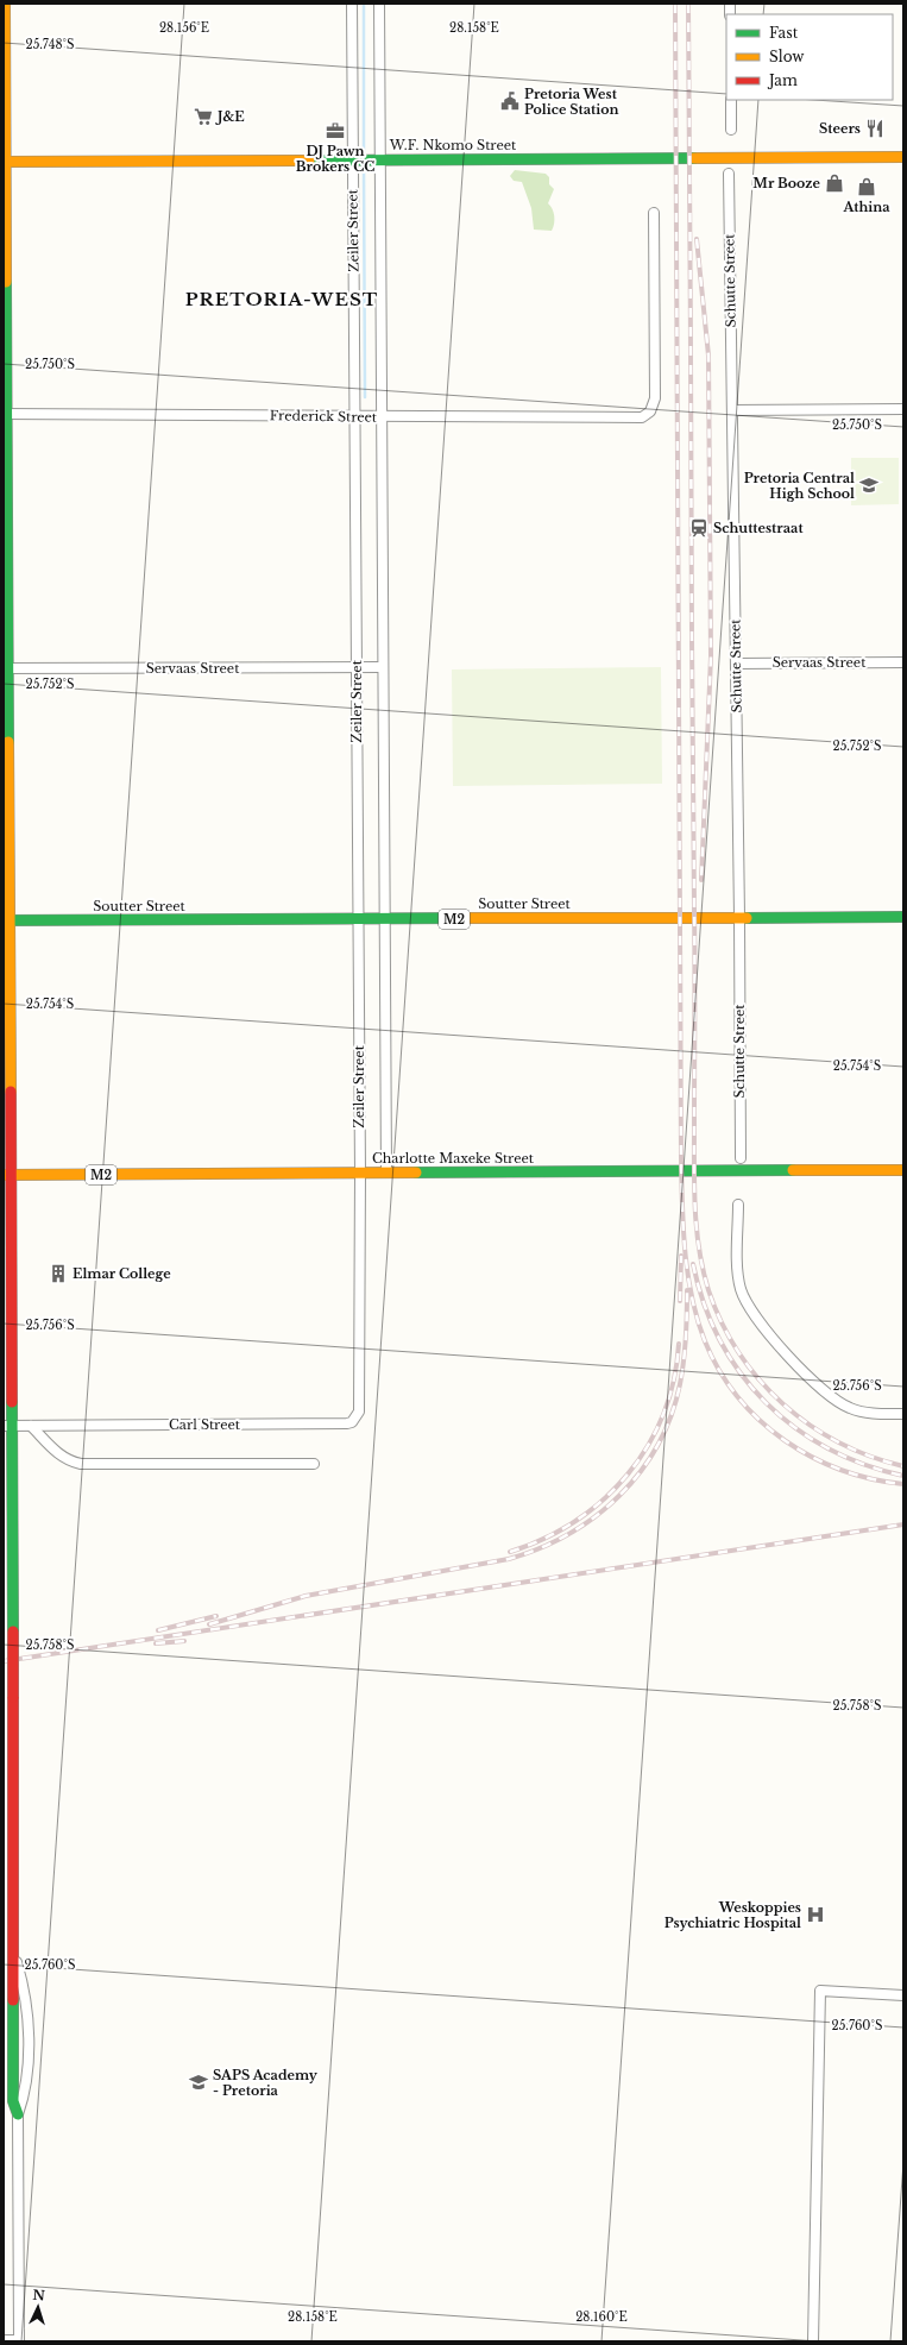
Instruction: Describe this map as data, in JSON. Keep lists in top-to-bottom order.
{
  "streets": {
    "main road": [
      "W.F. Nkomo Street",
      "Soutter Street",
      "M2",
      "Charlotte Maxeke Street"
    ],
    "street": [
      "Zeiler Street",
      "Schutte Street",
      "Frederick Street",
      "Servaas Street",
      "Carl Street"
    ]
  },
  "crossings": [
    ["W.F. Nkomo Street", "Zeiler Street"],
    ["Zeiler Street", "Frederick Street"],
    ["Zeiler Street", "Servaas Street"],
    ["Zeiler Street", "Soutter Street"],
    ["Zeiler Street", "Charlotte Maxeke Street"],
    ["Zeiler Street", "Carl Street"],
    ["Schutte Street", "Servaas Street"],
    ["Schutte Street", "Soutter Street"]
  ],
  "districts": ["PRETORIA-WEST"],
  "places": {
    "public building": ["Pretoria West Police Station"],
    "supermarket": ["J&E"],
    "restaurant": ["Steers"],
    "office": ["DJ Pawn Brokers CC"],
    "shop": ["Mr Booze", "Athina"],
    "school or university": ["Pretoria Central High School", "SAPS Academy - Pretoria"],
    "station": ["Schuttestraat"],
    "building": ["Elmar College"],
    "hospital": ["Weskoppies Psychiatric Hospital"]
  },
  "legend": ["Fast", "Slow", "Jam"],
  "north": "top",
  "coordinates": [
    "28.156°E",
    "28.158°E",
    "25.748°S",
    "25.750°S",
    "25.752°S",
    "25.754°S",
    "25.756°S",
    "25.758°S",
    "25.760°S",
    "28.160°E"
  ]
}
